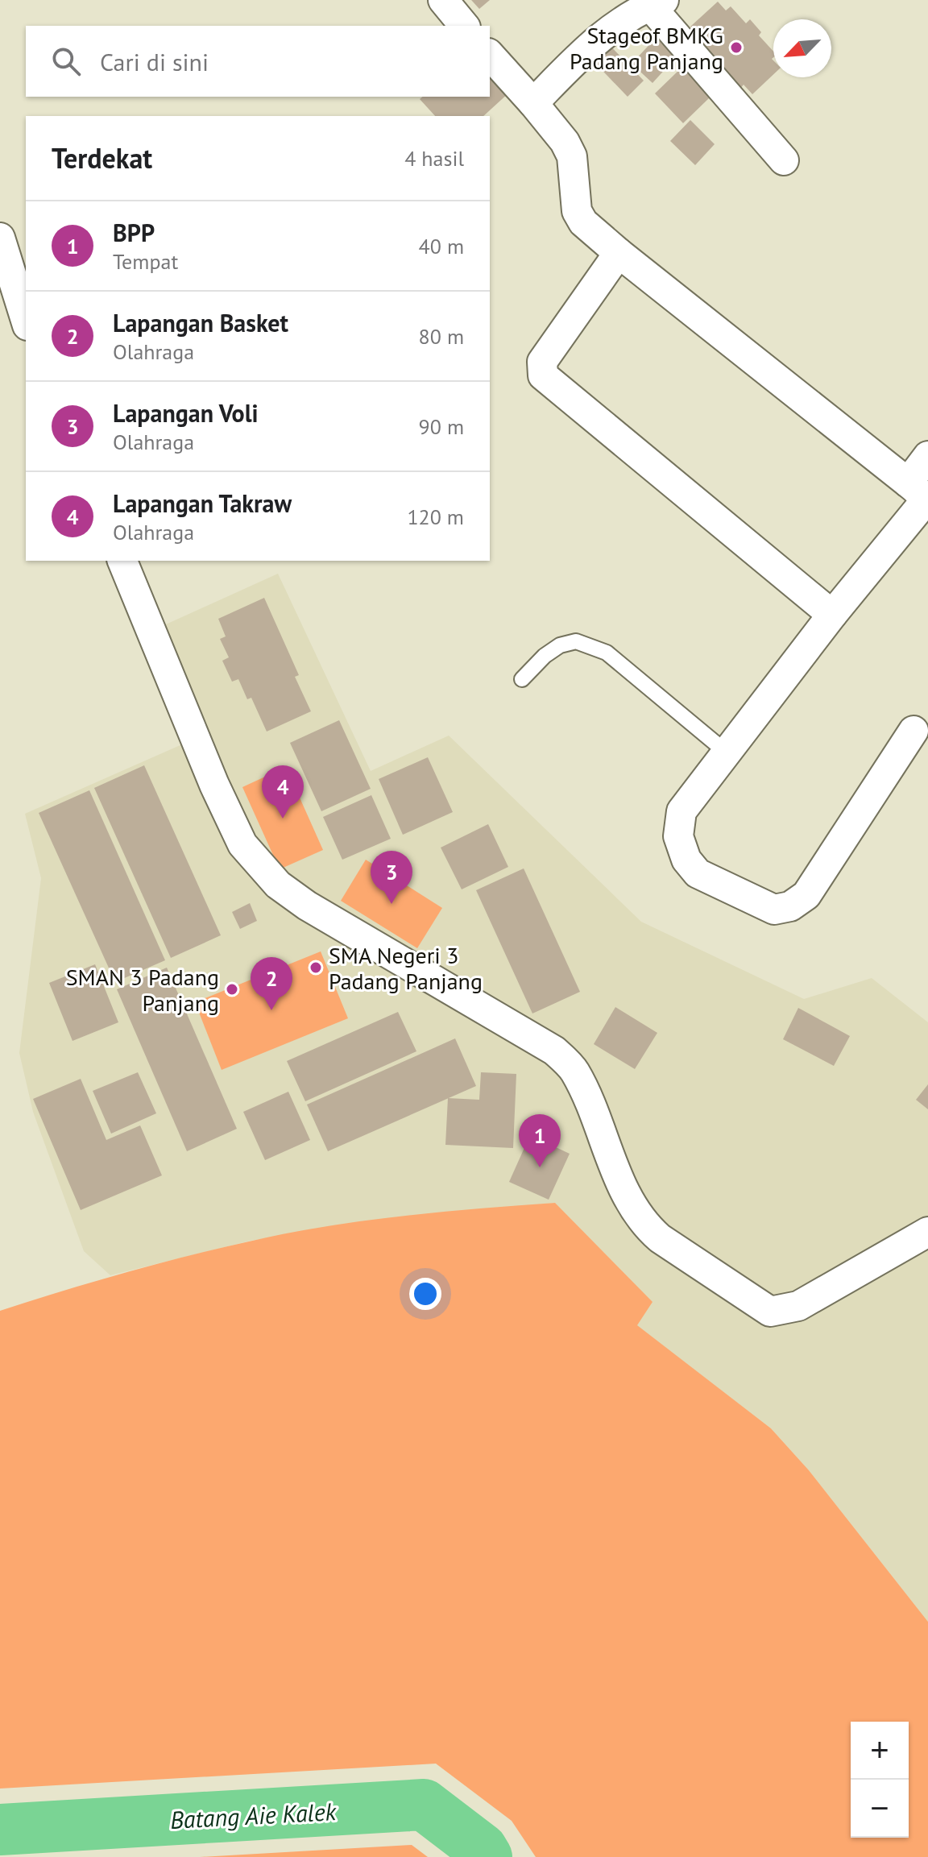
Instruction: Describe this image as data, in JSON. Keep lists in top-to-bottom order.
{
  "water": ["Batang Aie Kalek"],
  "places": ["Stageof BMKG Padang Panjang", "SMA Negeri 3 Padang Panjang", "SMAN 3 Padang Panjang"],
  "north": "bottom left",
  "page": {
    "search": "Cari di sini",
    "heading": ["Terdekat", "4 hasil"],
    "list": [
      {
        "mark": "1",
        "name": "BPP",
        "note": "Tempat",
        "value": "40 m"
      },
      {
        "mark": "2",
        "name": "Lapangan Basket",
        "note": "Olahraga",
        "value": "80 m"
      },
      {
        "mark": "3",
        "name": "Lapangan Voli",
        "note": "Olahraga",
        "value": "90 m"
      },
      {
        "mark": "4",
        "name": "Lapangan Takraw",
        "note": "Olahraga",
        "value": "120 m"
      }
    ],
    "pins": [
      "4",
      "3",
      "2",
      "1"
    ],
    "map_buttons": ["+", "−"]
  }
}
